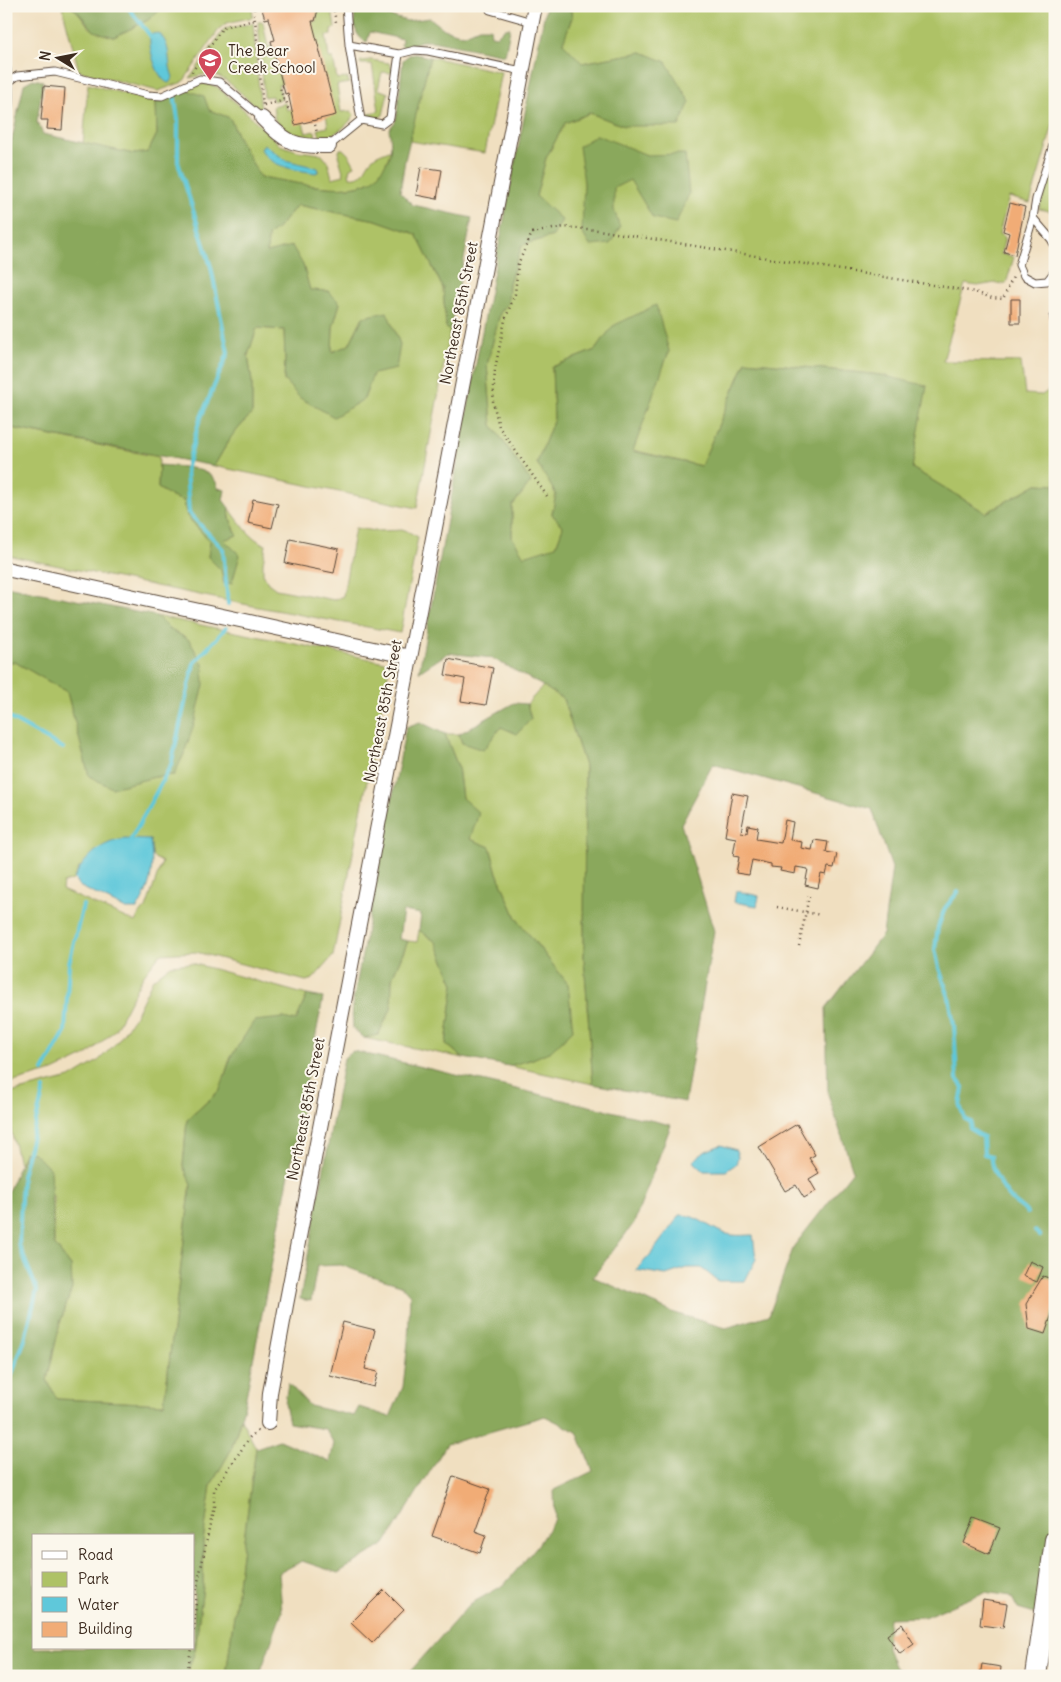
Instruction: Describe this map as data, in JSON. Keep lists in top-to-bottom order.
{
  "streets": {
    "street": ["Northeast 85th Street"]
  },
  "places": {
    "school or university": ["The Bear Creek School"]
  },
  "legend": [
    "Road",
    "Park",
    "Water",
    "Building"
  ],
  "north": "left"
}
